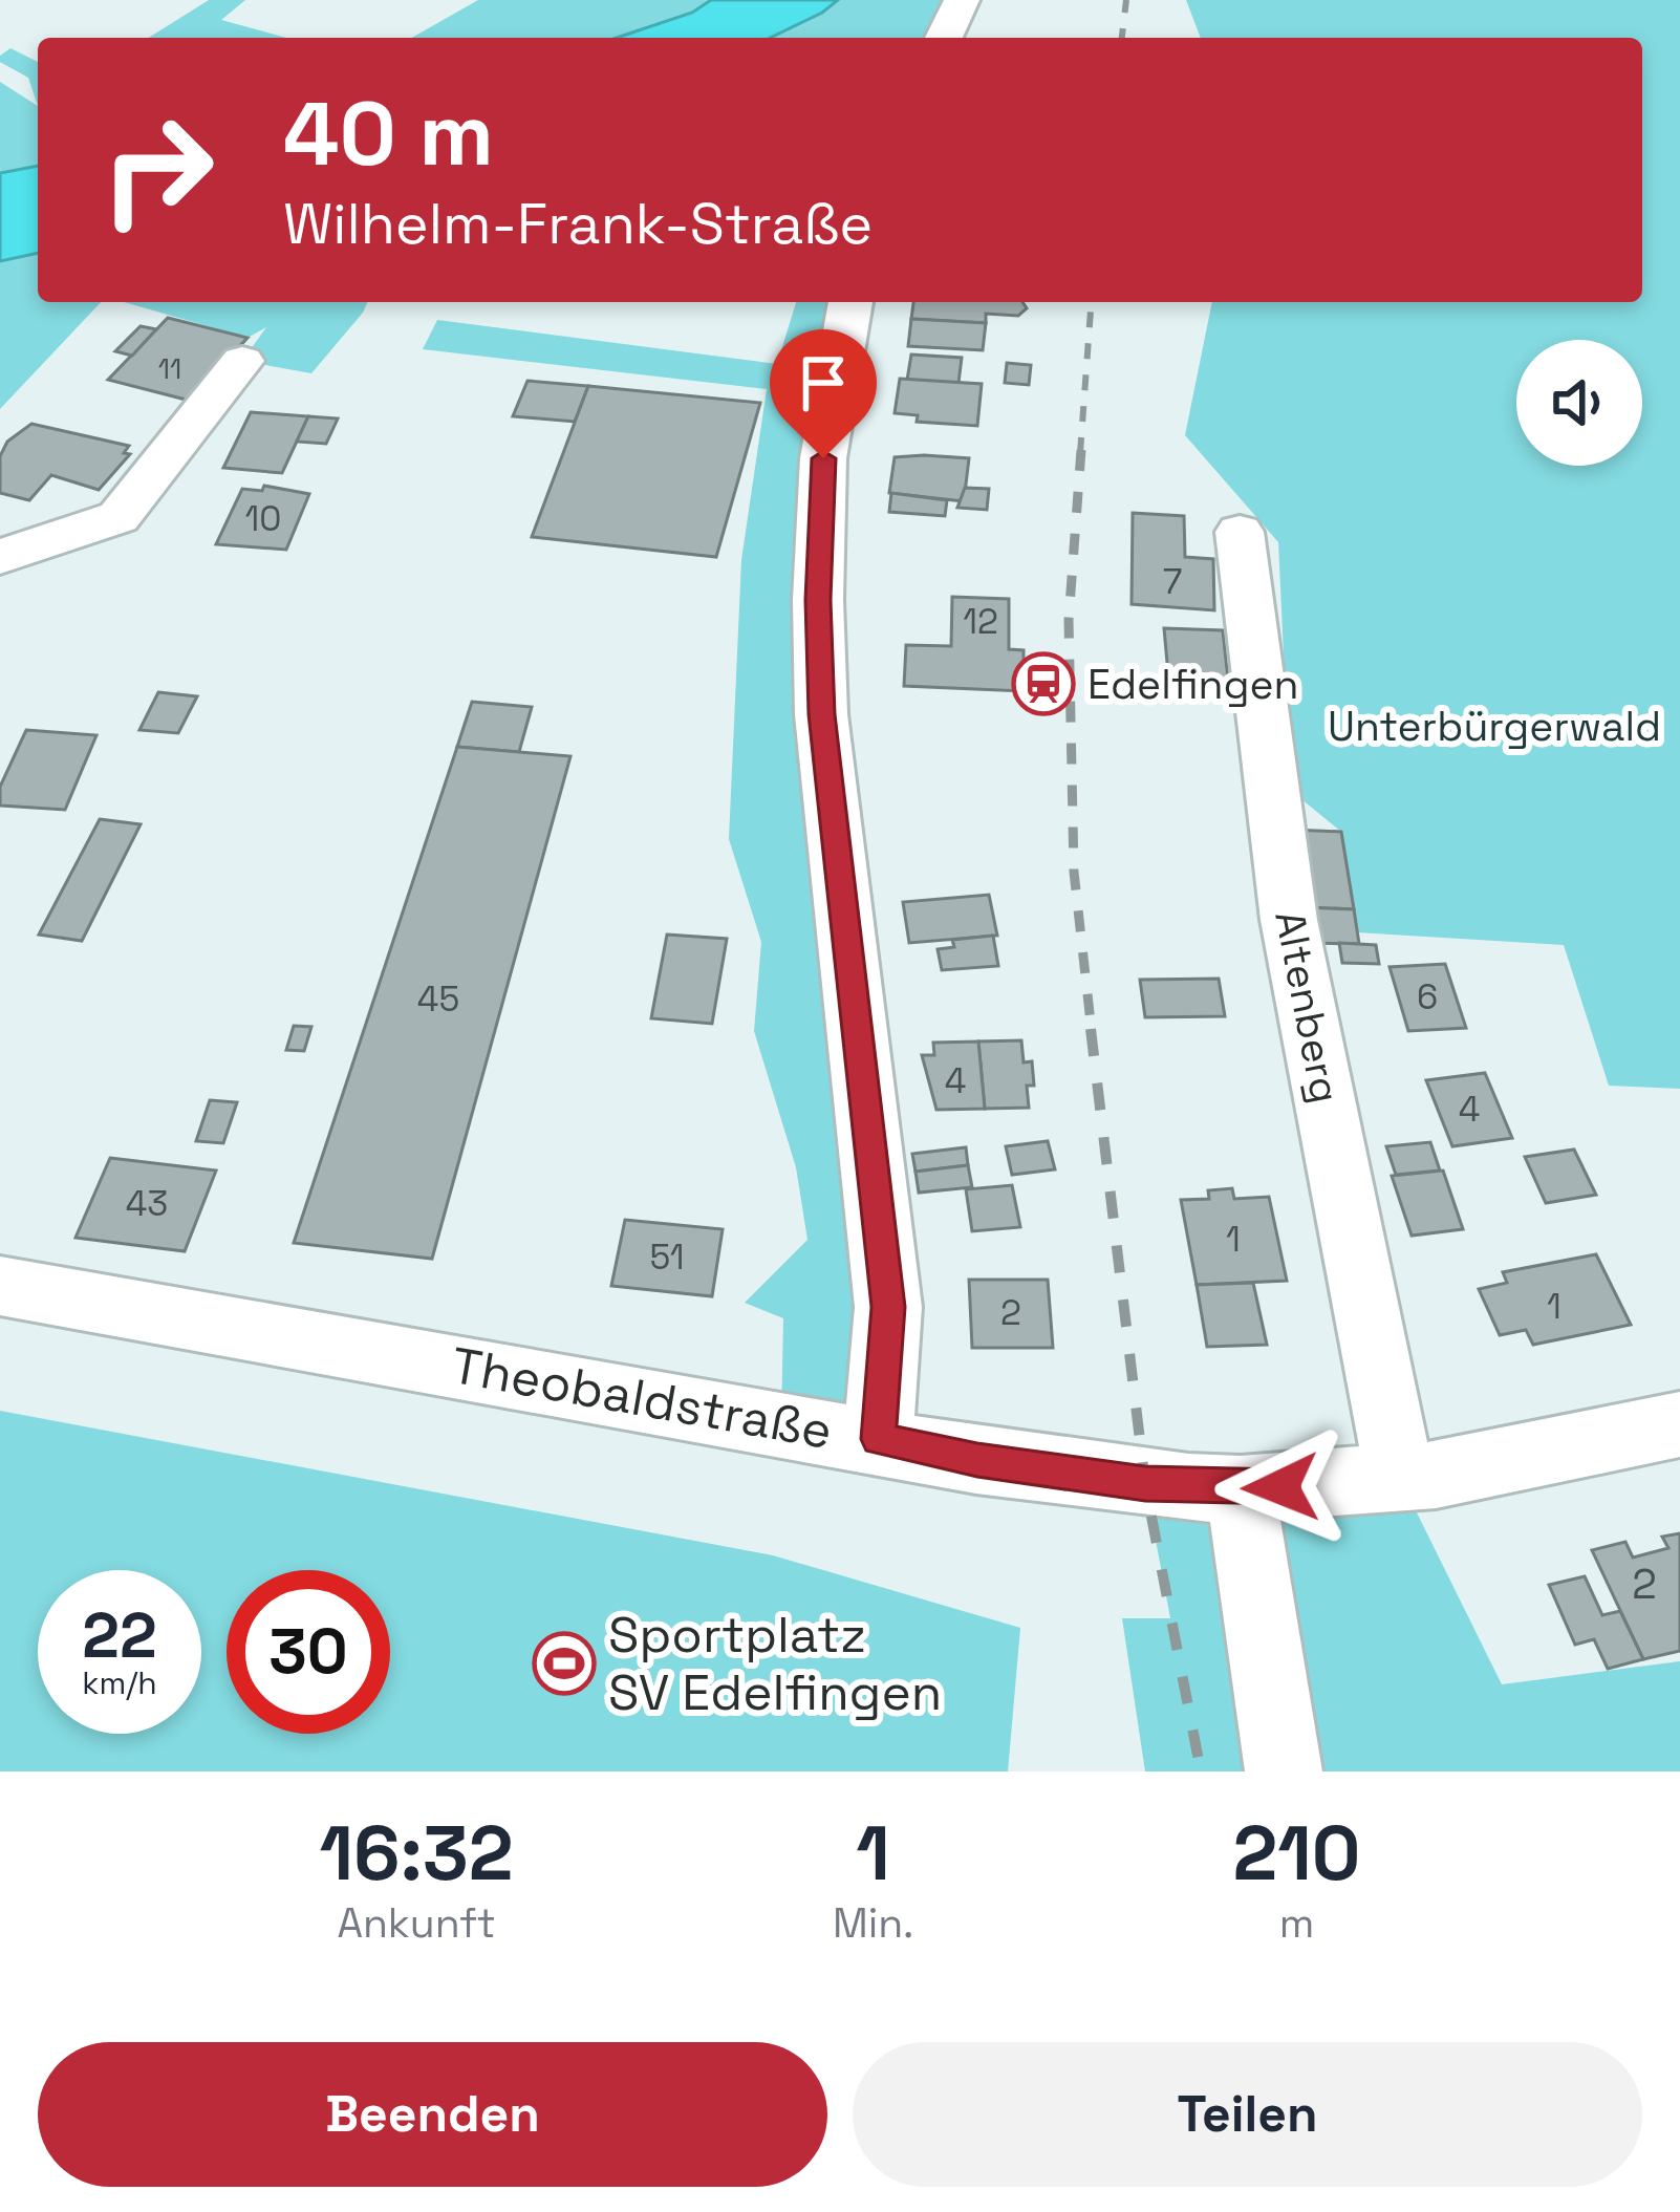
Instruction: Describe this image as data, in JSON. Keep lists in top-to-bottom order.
{
  "streets": {
    "street": ["Altenberg", "Theobaldstraße"]
  },
  "crossings": [
    ["Altenberg", "Theobaldstraße"]
  ],
  "parks": ["Unterbürgerwald"],
  "places": {
    "station": ["Edelfingen"],
    "sports": ["Sportplatz SV Edelfingen"]
  },
  "house_numbers": [
    "11",
    "10",
    "7",
    "12",
    "6",
    "45",
    "4",
    "4",
    "43",
    "1",
    "51",
    "1",
    "2",
    "2"
  ],
  "page": {
    "turn": ["40 m", "Wilhelm-Frank-Straße"],
    "speed": "22 km/h",
    "limit": "30",
    "eta": [
      "16:32",
      "Ankunft",
      "1",
      "Min.",
      "210",
      "m"
    ],
    "buttons": ["Beenden", "Teilen"]
  }
}
